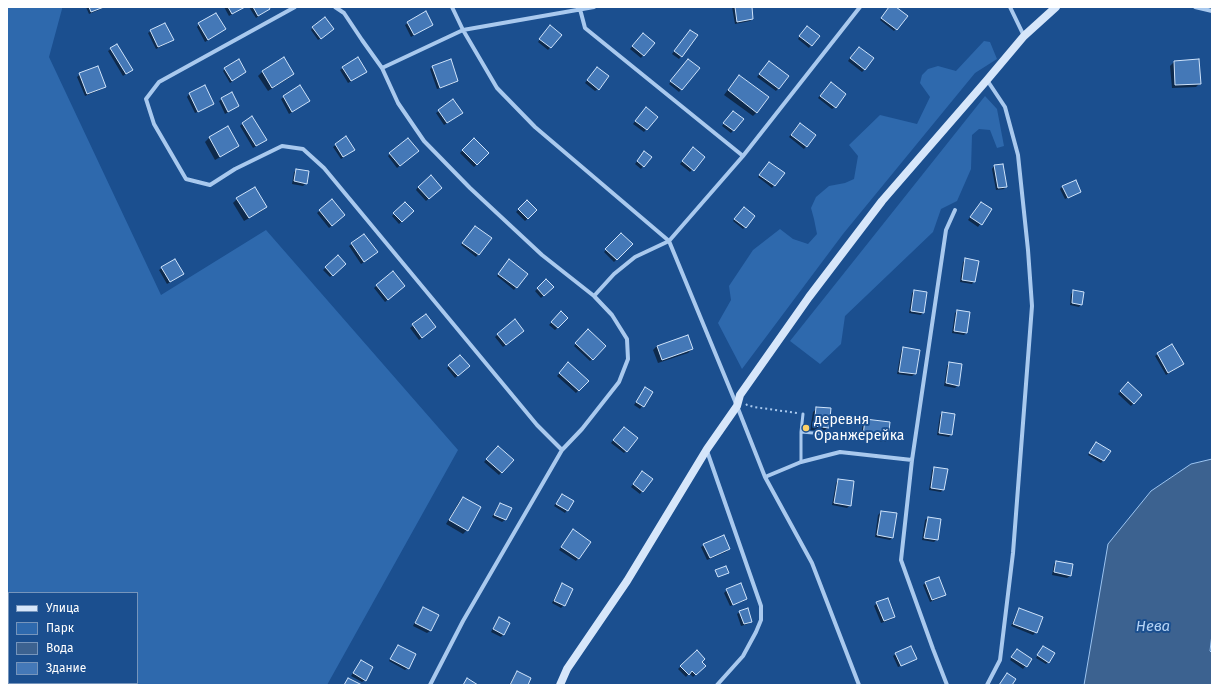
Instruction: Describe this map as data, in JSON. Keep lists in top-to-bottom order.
{
  "water": ["Нева"],
  "places": ["деревня Оранжерейка"],
  "legend": [
    "Улица",
    "Парк",
    "Вода",
    "Здание"
  ]
}
